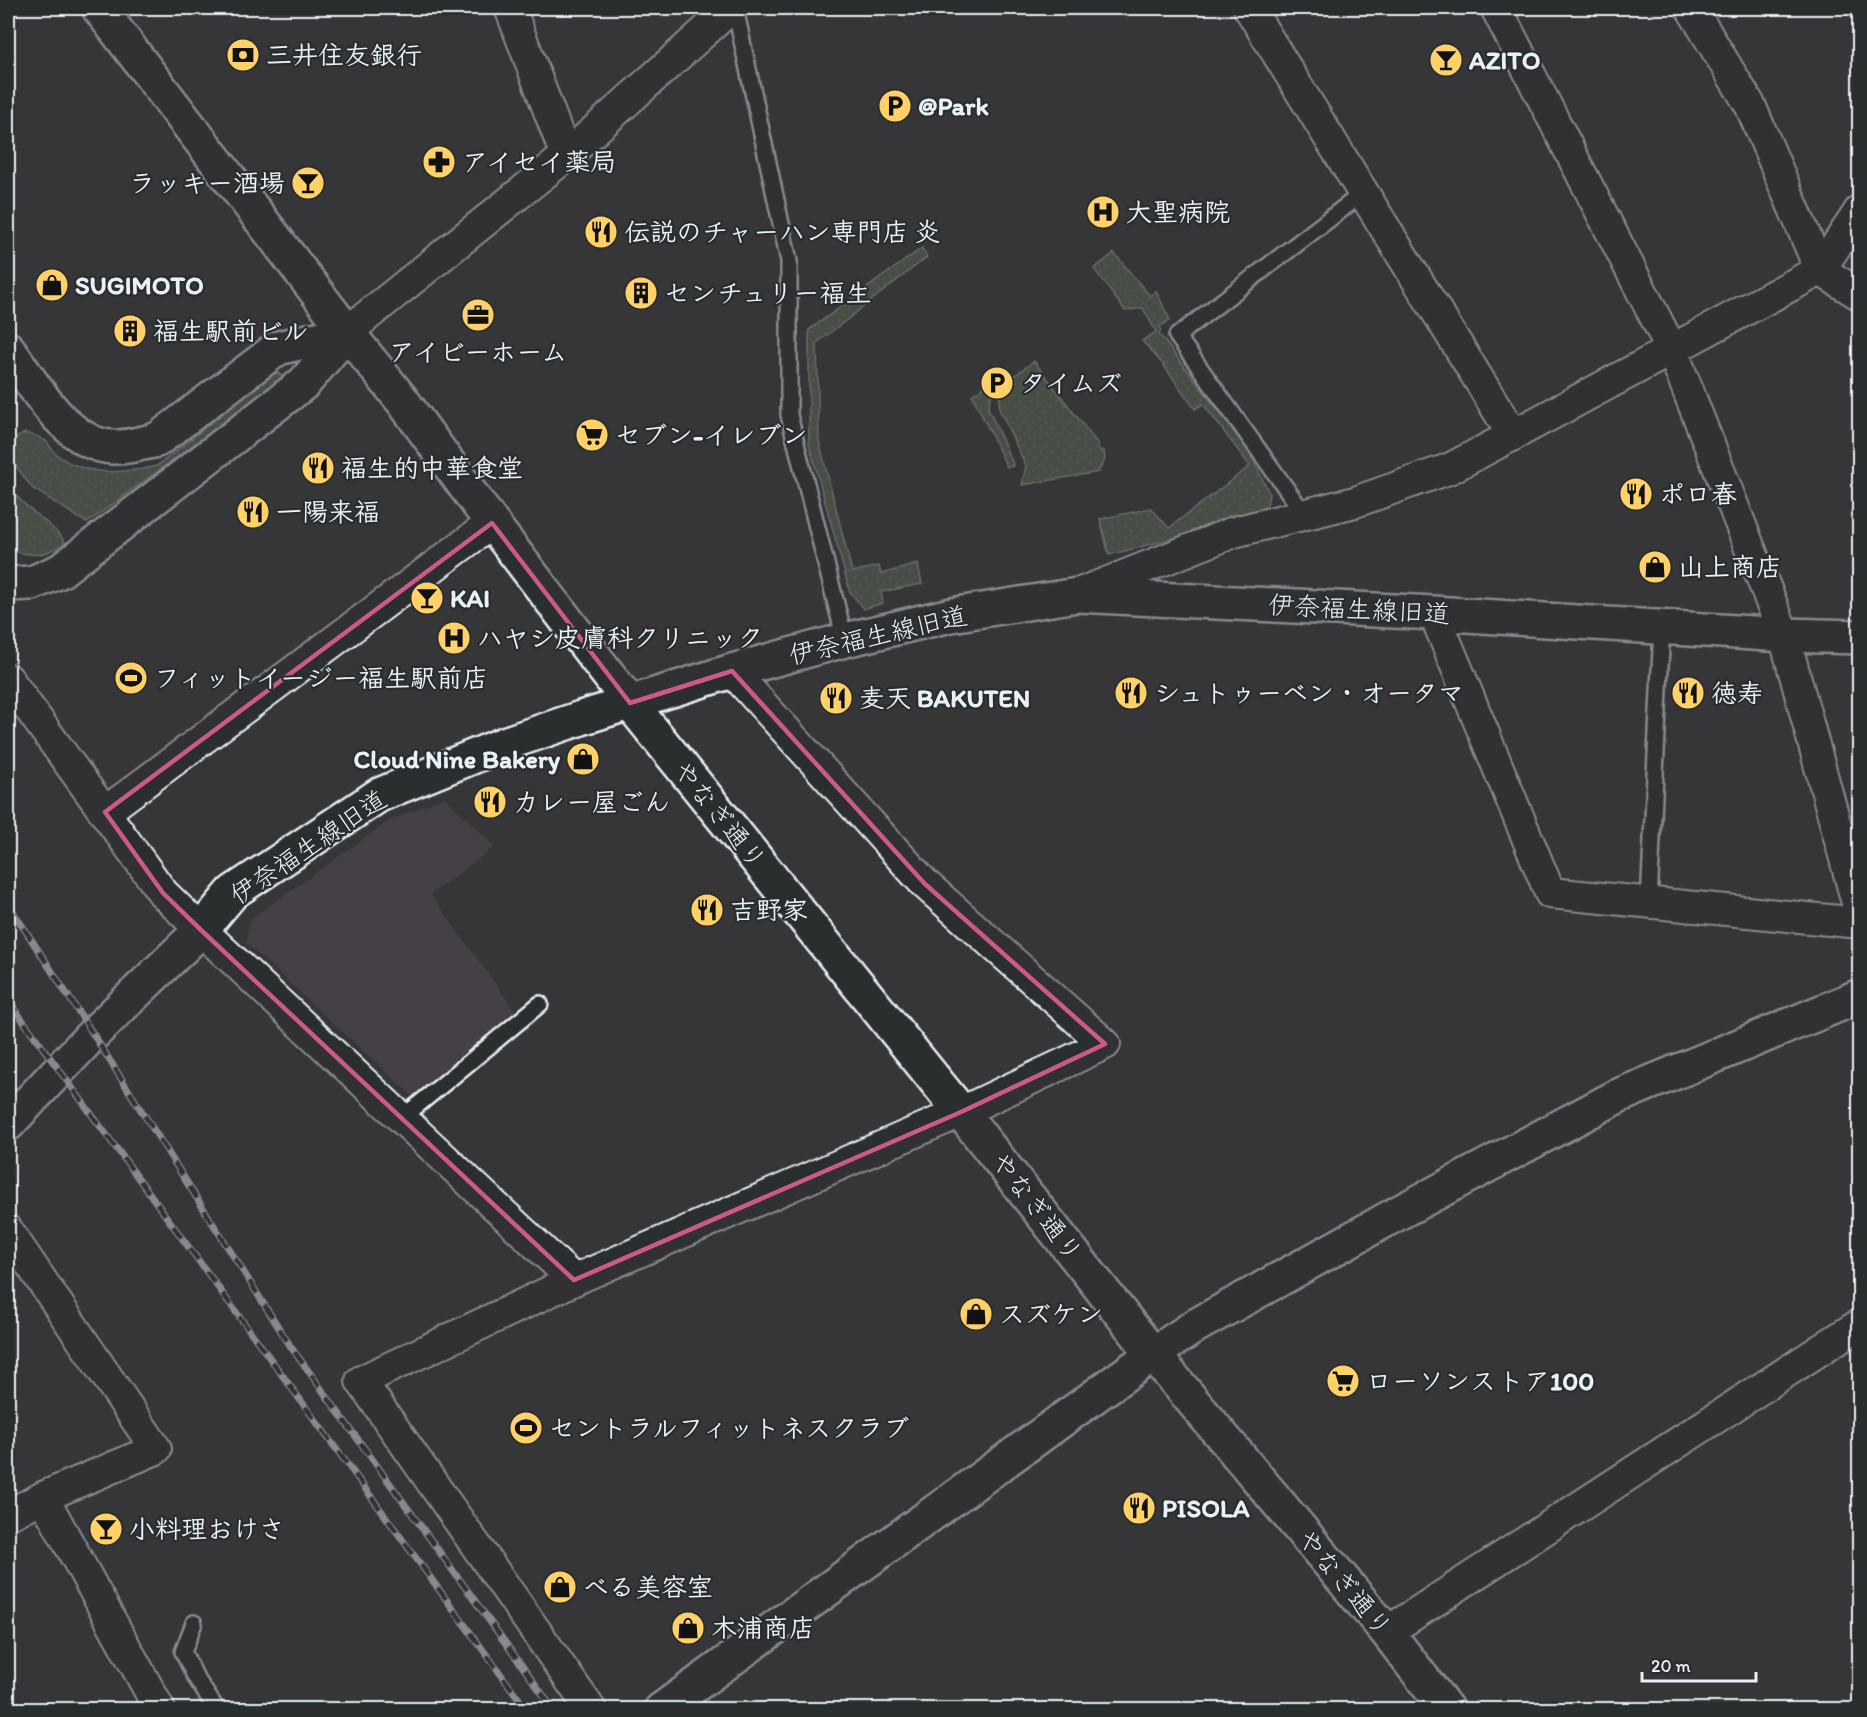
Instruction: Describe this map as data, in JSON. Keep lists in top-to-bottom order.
{
  "streets": {
    "street": ["伊奈福生線旧道", "やなぎ通り"]
  },
  "crossings": [
    ["伊奈福生線旧道", "やなぎ通り"]
  ],
  "places": {
    "bank": ["三井住友銀行"],
    "bar": [
      "AZITO",
      "ラッキー酒場",
      "KAI",
      "小料理おけさ"
    ],
    "parking": ["@Park", "タイムズ"],
    "pharmacy": ["アイセイ薬局"],
    "hospital": ["大聖病院", "ハヤシ皮膚科クリニック"],
    "restaurant": [
      "伝説のチャーハン専門店 炎",
      "福生的中華食堂",
      "ポロ春",
      "一陽来福",
      "シュトゥーベン・オータマ",
      "徳寿",
      "麦天 BAKUTEN",
      "カレー屋ごん",
      "吉野家",
      "PISOLA"
    ],
    "shop": [
      "SUGIMOTO",
      "山上商店",
      "Cloud Nine Bakery",
      "スズケン",
      "べる美容室",
      "木浦商店"
    ],
    "building": ["センチュリー福生", "福生駅前ビル"],
    "office": ["アイビーホーム"],
    "supermarket": ["セブン-イレブン", "ローソンストア100"],
    "sports": ["フィットイージー福生駅前店", "セントラルフィットネスクラブ"]
  },
  "scale_bar": "20 m"
}
